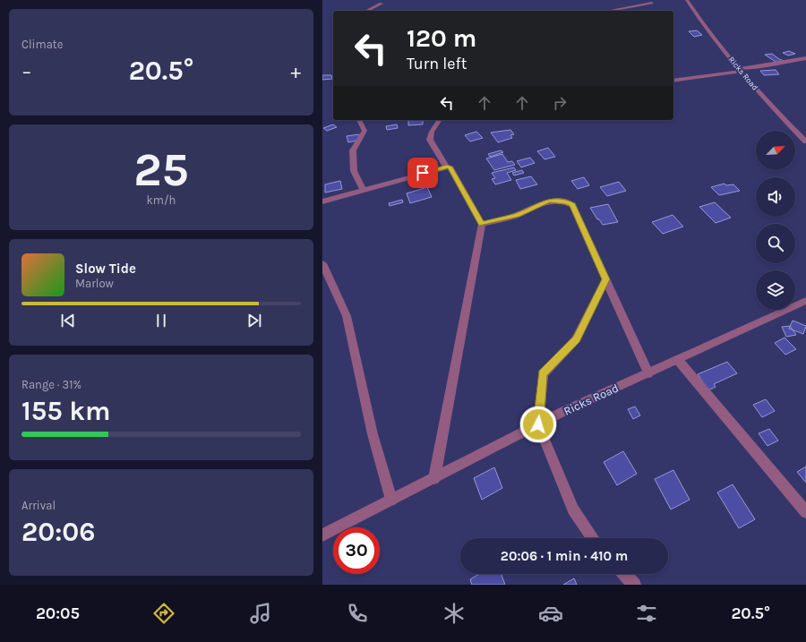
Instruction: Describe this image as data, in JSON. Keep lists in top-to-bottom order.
{
  "streets": {
    "street": ["Ricks Road"]
  },
  "north": "top right",
  "page": {
    "tile": [
      "Climate",
      ["25", "km/h"],
      ["Range · 31%", "155 km"],
      ["Arrival", "20:06"]
    ],
    "turn": ["120 m", "Turn left"],
    "heat": ["−", "20.5°", "+"],
    "song": ["Slow Tide", "Marlow"],
    "limit": "30",
    "trip": "20:06 · 1 min · 410 m",
    "tabs": ["20:05", "20.5°"]
  }
}
